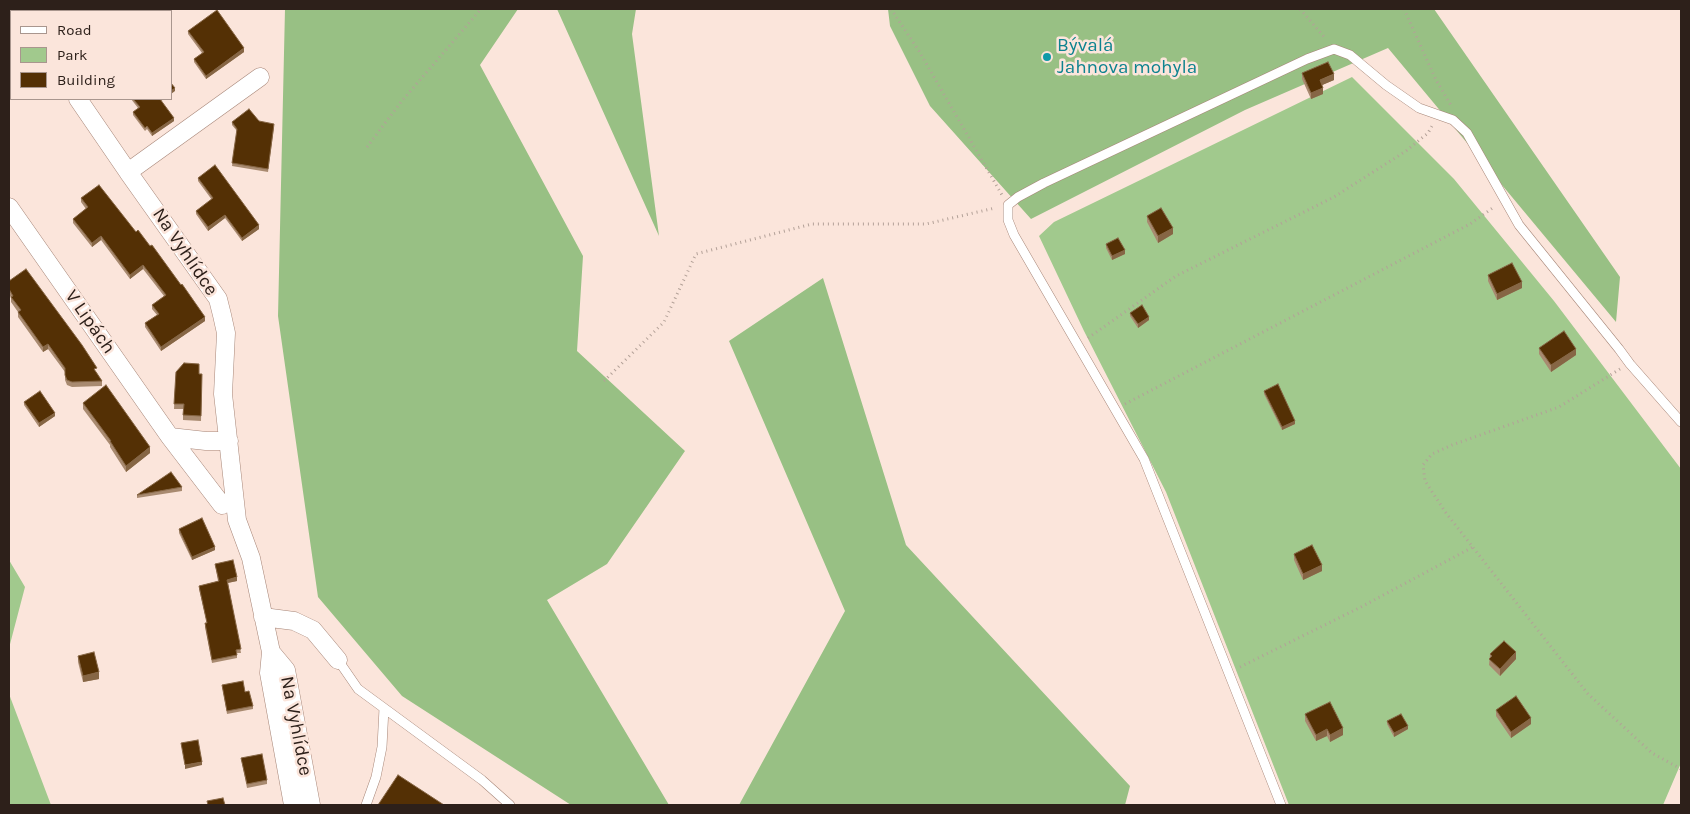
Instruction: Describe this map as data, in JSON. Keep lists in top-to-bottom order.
{
  "streets": {
    "street": ["Na Vyhlídce", "V Lipách"]
  },
  "places": ["Bývalá Jahnova mohyla"],
  "legend": ["Road", "Park", "Building"]
}
